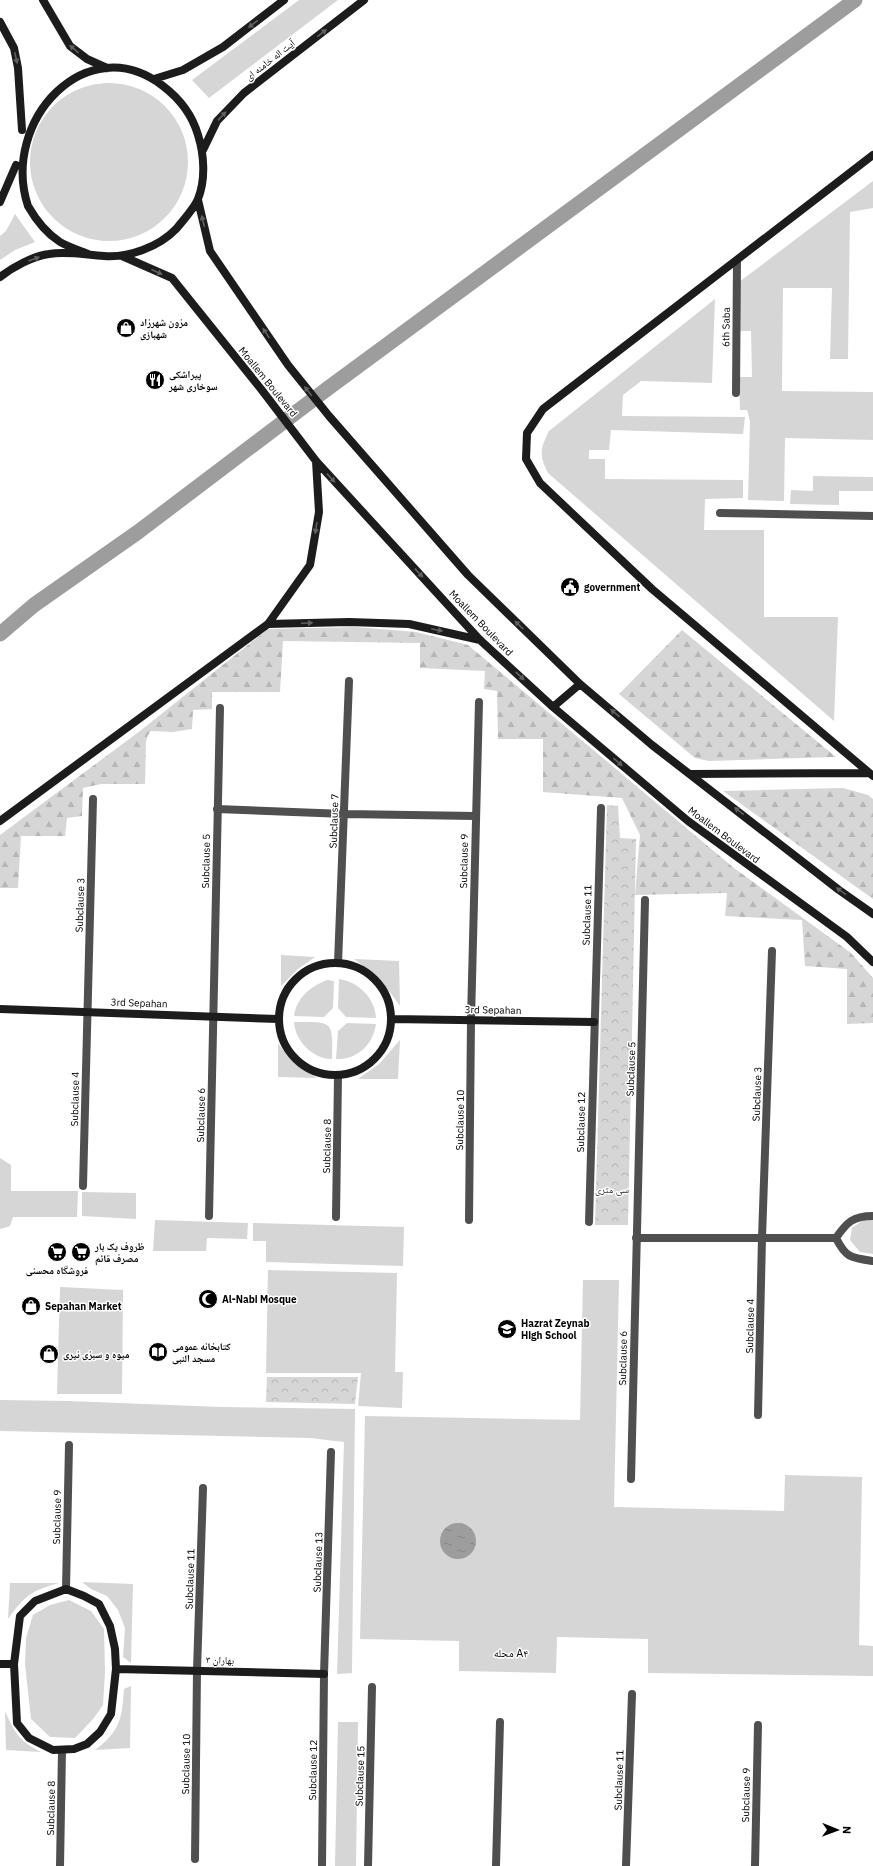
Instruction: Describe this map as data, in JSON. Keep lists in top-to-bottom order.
{
  "streets": {
    "main road": [
      "آیت اله خامنه ای",
      "Moallem Boulevard",
      "3rd Sepahan",
      "بهاران ۳"
    ],
    "street": [
      "6th Saba",
      "Subclause 7",
      "Subclause 5",
      "Subclause 9",
      "Subclause 3",
      "Subclause 11",
      "Subclause 4",
      "Subclause 6",
      "Subclause 10",
      "Subclause 12",
      "Subclause 8",
      "Subclause 13",
      "Subclause 15"
    ]
  },
  "crossings": [
    ["Subclause 7", "3rd Sepahan"],
    ["Subclause 7", "Subclause 8"],
    ["Subclause 5", "3rd Sepahan"],
    ["Subclause 5", "Subclause 6"],
    ["Subclause 9", "3rd Sepahan"],
    ["Subclause 9", "Subclause 10"],
    ["Subclause 9", "Subclause 8"],
    ["Subclause 9", "بهاران ۳"],
    ["Subclause 3", "3rd Sepahan"],
    ["Subclause 3", "Subclause 4"],
    ["Subclause 11", "3rd Sepahan"],
    ["Subclause 11", "Subclause 10"],
    ["Subclause 11", "Subclause 12"],
    ["Subclause 11", "بهاران ۳"],
    ["3rd Sepahan", "Subclause 4"],
    ["3rd Sepahan", "Subclause 6"],
    ["3rd Sepahan", "Subclause 10"],
    ["3rd Sepahan", "Subclause 12"],
    ["3rd Sepahan", "Subclause 8"],
    ["Subclause 10", "بهاران ۳"],
    ["Subclause 12", "Subclause 13"],
    ["Subclause 12", "بهاران ۳"],
    ["Subclause 8", "بهاران ۳"],
    ["Subclause 13", "بهاران ۳"]
  ],
  "districts": ["محله A۴"],
  "parks": ["سی متری"],
  "places": {
    "shop": ["مزون شهرزاد شهبازی", "Sepahan Market", "میوه و سبزی نیری"],
    "restaurant": ["پیراشکی سوخاری شهر"],
    "public building": ["government"],
    "supermarket": ["فروشگاه محسنی", "ظروف یک بار مصرف قائم"],
    "mosque": ["Al-Nabi Mosque"],
    "school or university": ["Hazrat Zeynab High School"],
    "library": ["کتابخانه عمومی مسجد النبی"]
  },
  "north": "right"
}
